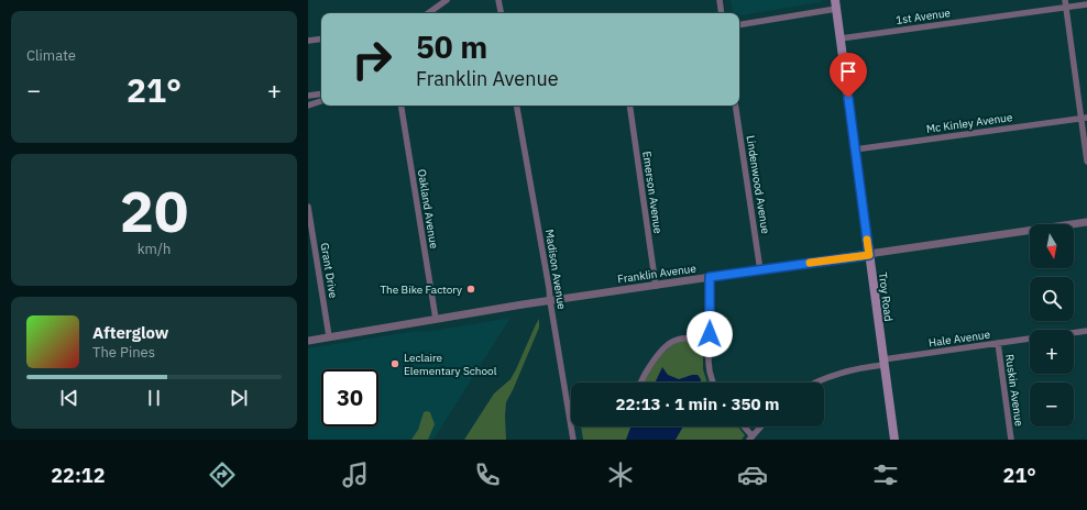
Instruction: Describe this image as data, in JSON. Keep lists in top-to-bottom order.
{
  "streets": {
    "main road": ["Troy Road"],
    "street": [
      "1st Avenue",
      "Mc Kinley Avenue",
      "Lindenwood Avenue",
      "Emerson Avenue",
      "Oakland Avenue",
      "Madison Avenue",
      "Grant Drive",
      "Franklin Avenue",
      "Hale Avenue",
      "Ruskin Avenue"
    ]
  },
  "crossings": [
    ["1st Avenue", "Troy Road"],
    ["Mc Kinley Avenue", "Troy Road"],
    ["Lindenwood Avenue", "Franklin Avenue"],
    ["Emerson Avenue", "Franklin Avenue"],
    ["Oakland Avenue", "Franklin Avenue"],
    ["Madison Avenue", "Franklin Avenue"],
    ["Grant Drive", "Franklin Avenue"],
    ["Franklin Avenue", "Troy Road"],
    ["Troy Road", "Hale Avenue"],
    ["Hale Avenue", "Ruskin Avenue"]
  ],
  "places": ["The Bike Factory", "Leclaire Elementary School"],
  "north": "bottom",
  "page": {
    "tile": [
      "Climate",
      ["20", "km/h"]
    ],
    "turn": ["50 m", "Franklin Avenue"],
    "heat": ["−", "21°", "+"],
    "map_buttons": ["+", "−"],
    "song": ["Afterglow", "The Pines"],
    "limit": "30",
    "trip": "22:13 · 1 min · 350 m",
    "tabs": ["22:12", "21°"]
  }
}
